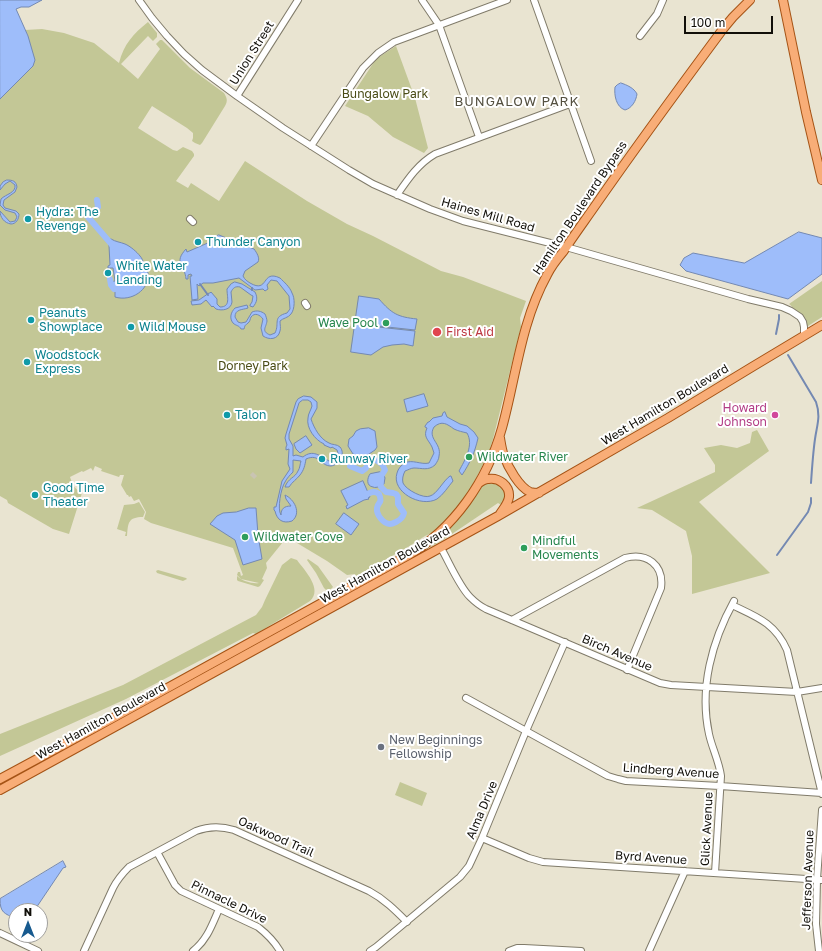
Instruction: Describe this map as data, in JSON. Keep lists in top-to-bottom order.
{
  "streets": {
    "main road": ["Hamilton Boulevard Bypass", "West Hamilton Boulevard"],
    "street": [
      "Union Street",
      "Haines Mill Road",
      "Birch Avenue",
      "Lindberg Avenue",
      "Alma Drive",
      "Glick Avenue",
      "Oakwood Trail",
      "Byrd Avenue",
      "Jefferson Avenue",
      "Pinnacle Drive"
    ]
  },
  "crossings": [
    ["Union Street", "Haines Mill Road"],
    ["Hamilton Boulevard Bypass", "Haines Mill Road"],
    ["Hamilton Boulevard Bypass", "West Hamilton Boulevard"],
    ["Haines Mill Road", "West Hamilton Boulevard"],
    ["West Hamilton Boulevard", "Birch Avenue"],
    ["Birch Avenue", "Alma Drive"],
    ["Birch Avenue", "Glick Avenue"],
    ["Lindberg Avenue", "Alma Drive"],
    ["Lindberg Avenue", "Glick Avenue"],
    ["Alma Drive", "Oakwood Trail"],
    ["Alma Drive", "Byrd Avenue"],
    ["Glick Avenue", "Byrd Avenue"],
    ["Oakwood Trail", "Pinnacle Drive"],
    ["Byrd Avenue", "Jefferson Avenue"]
  ],
  "districts": ["BUNGALOW PARK"],
  "parks": ["Bungalow Park", "Dorney Park"],
  "places": [
    "Hydra: The Revenge",
    "Thunder Canyon",
    "White Water Landing",
    "Peanuts Showplace",
    "Wave Pool",
    "Wild Mouse",
    "First Aid",
    "Woodstock Express",
    "Talon",
    "Howard Johnson",
    "Wildwater River",
    "Runway River",
    "Good Time Theater",
    "Wildwater Cove",
    "Mindful Movements",
    "New Beginnings Fellowship"
  ],
  "scale_bar": "100 m",
  "north": "top"
}
